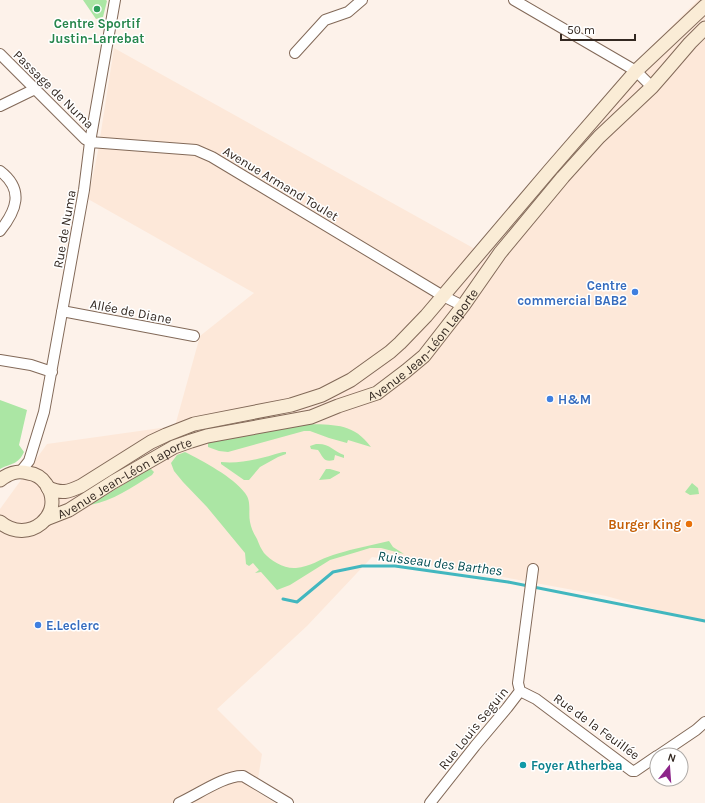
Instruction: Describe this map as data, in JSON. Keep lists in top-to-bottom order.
{
  "streets": {
    "street": [
      "Passage de Numa",
      "Avenue Armand Toulet",
      "Rue de Numa",
      "Allée de Diane",
      "Avenue Jean-Léon Laporte",
      "Rue de la Feuillée",
      "Rue Louis Seguin"
    ]
  },
  "crossings": [
    ["Passage de Numa", "Avenue Armand Toulet"],
    ["Passage de Numa", "Rue de Numa"],
    ["Avenue Armand Toulet", "Rue de Numa"],
    ["Avenue Armand Toulet", "Avenue Jean-Léon Laporte"],
    ["Rue de Numa", "Allée de Diane"],
    ["Rue de la Feuillée", "Rue Louis Seguin"]
  ],
  "water": ["Ruisseau des Barthes"],
  "places": [
    "Centre Sportif Justin-Larrebat",
    "Centre commercial BAB2",
    "H&M",
    "Burger King",
    "E.Leclerc",
    "Foyer Atherbea"
  ],
  "scale_bar": "50 m",
  "north": "top"
}
